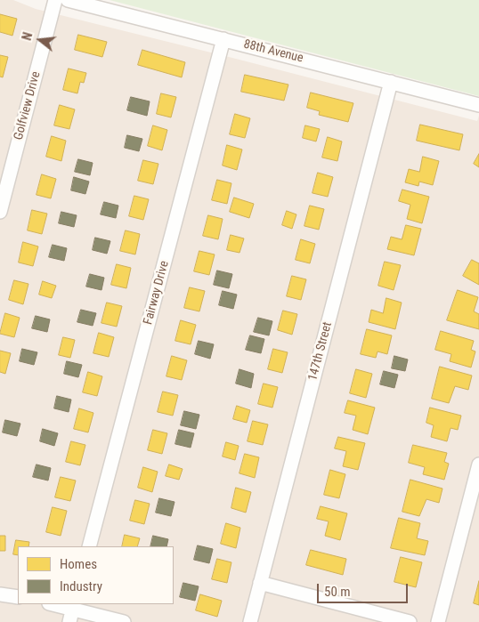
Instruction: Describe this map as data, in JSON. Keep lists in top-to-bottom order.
{
  "streets": {
    "street": [
      "88th Avenue",
      "Golfview Drive",
      "Fairway Drive",
      "147th Street"
    ]
  },
  "crossings": [
    ["88th Avenue", "Fairway Drive"],
    ["88th Avenue", "147th Street"]
  ],
  "legend": ["Homes", "Industry"],
  "scale_bar": "50 m",
  "north": "left"
}
